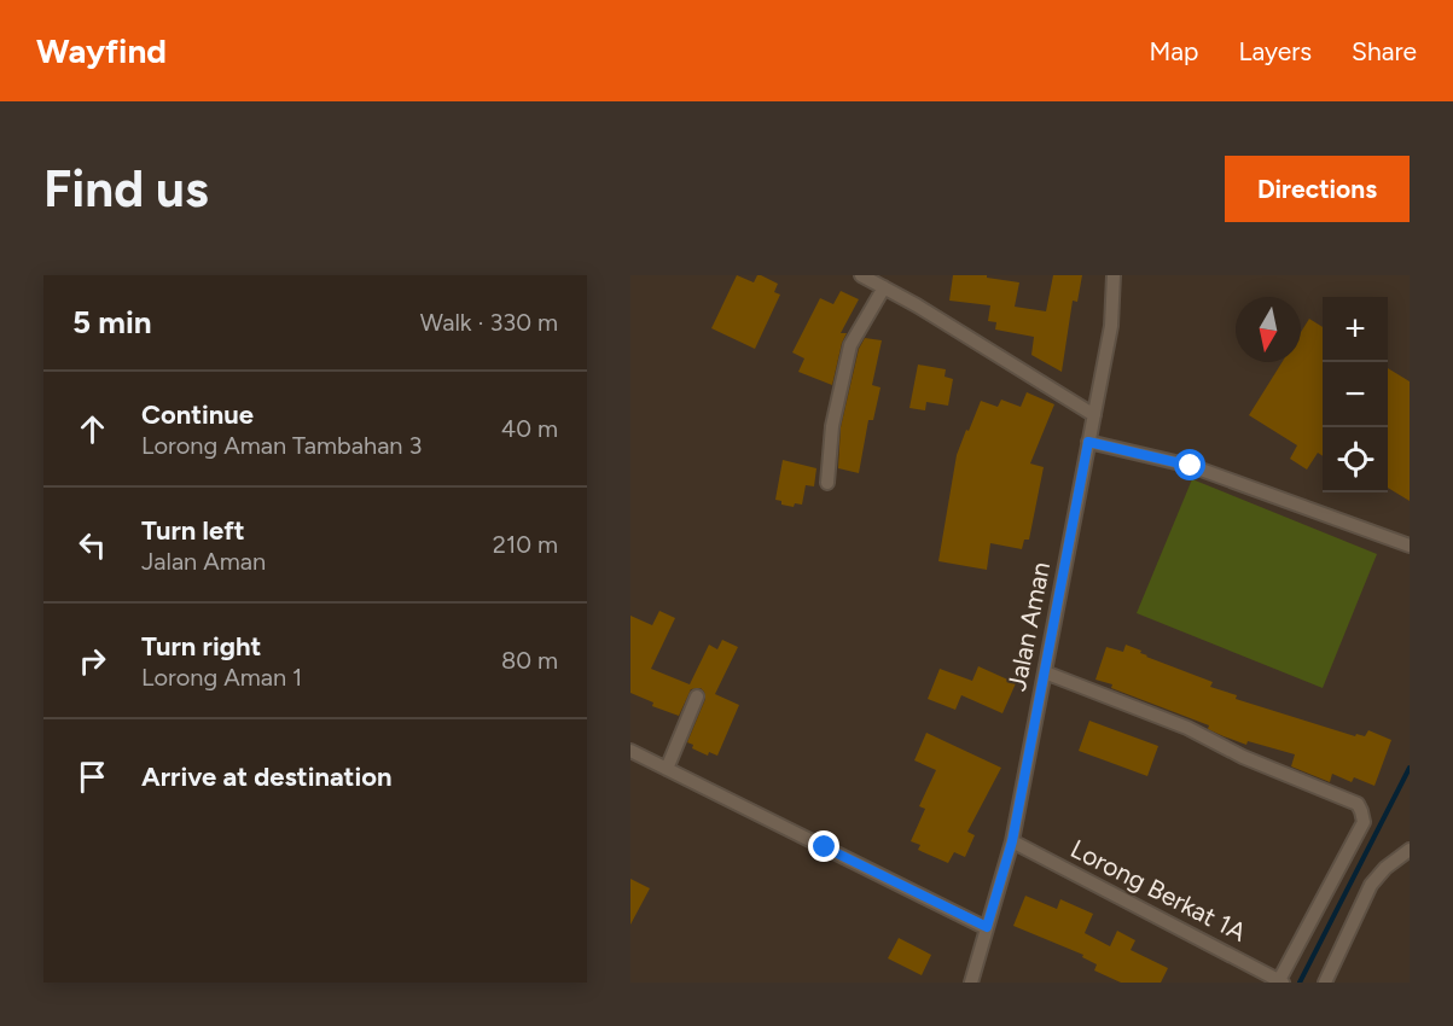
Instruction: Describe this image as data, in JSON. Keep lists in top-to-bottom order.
{
  "streets": {
    "street": ["Jalan Aman", "Lorong Berkat 1A"]
  },
  "crossings": [
    ["Jalan Aman", "Lorong Berkat 1A"]
  ],
  "north": "bottom",
  "page": {
    "header": "Wayfind",
    "nav": ["Map", "Layers", "Share"],
    "buttons": "Directions",
    "title": "Find us",
    "heading": ["5 min", "Walk · 330 m"],
    "map_buttons": ["+", "−"],
    "list": [
      ["Continue", "Lorong Aman Tambahan 3", "40 m"],
      ["Turn left", "Jalan Aman", "210 m"],
      ["Turn right", "Lorong Aman 1", "80 m"],
      "Arrive at destination"
    ]
  }
}
